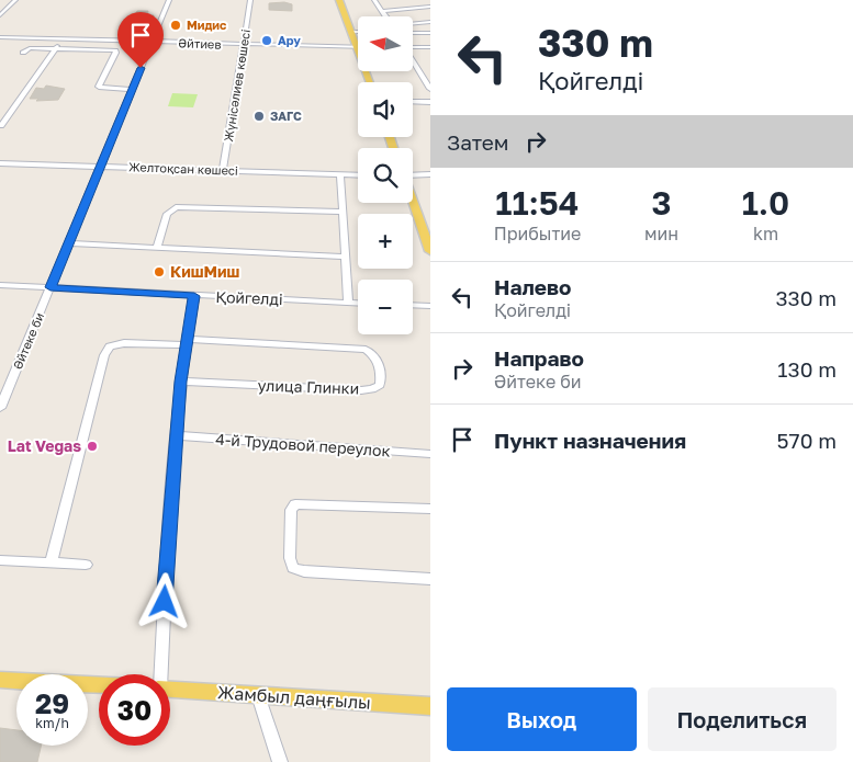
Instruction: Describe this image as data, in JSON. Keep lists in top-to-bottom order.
{
  "streets": {
    "main road": ["Жамбыл даңғылы"],
    "street": [
      "Әйтиев",
      "Жүнісәлиев көшесі",
      "Желтоқсан көшесі",
      "Қойгелді",
      "Әйтеке би",
      "улица Глинки",
      "4-й Трудовой переулок"
    ]
  },
  "crossings": [
    ["Әйтиев", "Жүнісәлиев көшесі"],
    ["Әйтиев", "Әйтеке би"],
    ["Жүнісәлиев көшесі", "Желтоқсан көшесі"],
    ["Желтоқсан көшесі", "Әйтеке би"],
    ["Қойгелді", "Әйтеке би"]
  ],
  "places": [
    "Мидис",
    "Ару",
    "ЗАГС",
    "КишМиш",
    "Lat Vegas"
  ],
  "north": "left",
  "page": {
    "turn": ["330 m", "Қойгелді"],
    "map_buttons": ["+", "−"],
    "then": "Затем",
    "eta": [
      "11:54",
      "Прибытие",
      "3",
      "мин",
      "1.0",
      "km"
    ],
    "list": [
      {
        "name": "Налево",
        "note": "Қойгелді",
        "value": "330 m"
      },
      {
        "name": "Направо",
        "note": "Әйтеке би",
        "value": "130 m"
      },
      {
        "name": "Пункт назначения",
        "value": "570 m"
      }
    ],
    "speed": "29 km/h",
    "limit": "30",
    "buttons": ["Выход", "Поделиться"]
  }
}
